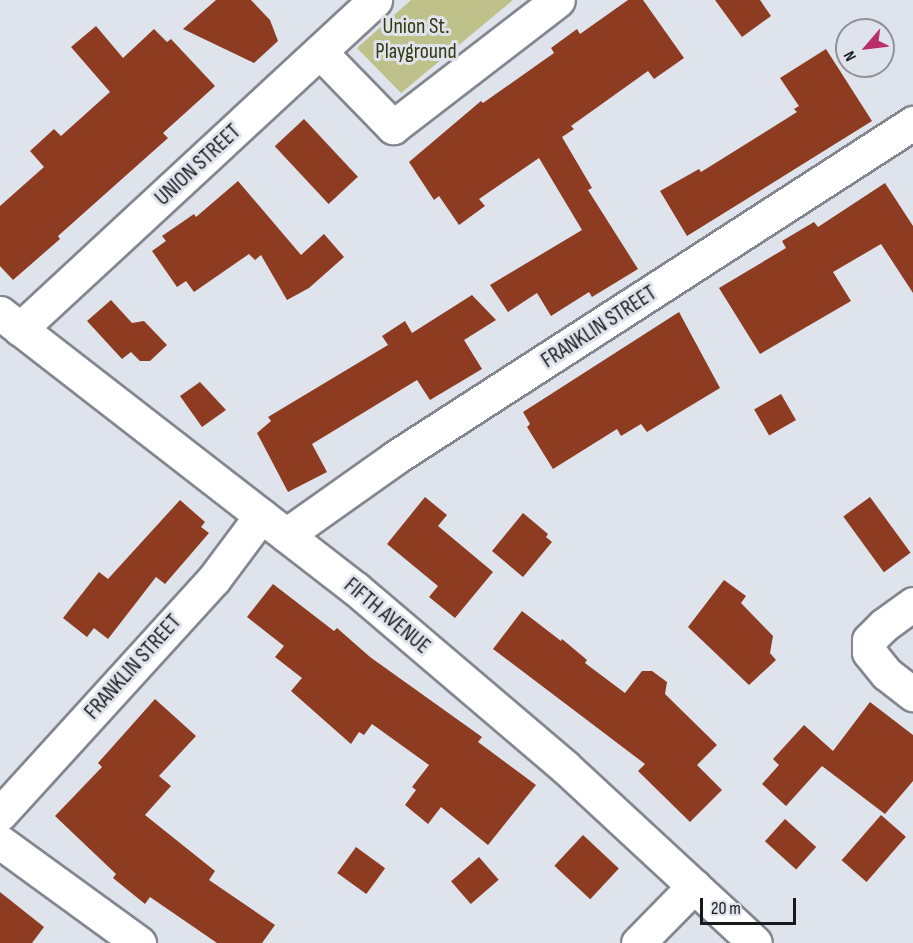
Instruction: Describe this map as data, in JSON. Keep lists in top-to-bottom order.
{
  "streets": {
    "street": ["UNION STREET", "FRANKLIN STREET", "FIFTH AVENUE"]
  },
  "crossings": [
    ["UNION STREET", "FIFTH AVENUE"],
    ["FRANKLIN STREET", "FIFTH AVENUE"]
  ],
  "parks": ["Union St. Playground"],
  "scale_bar": "20 m",
  "north": "bottom left"
}
